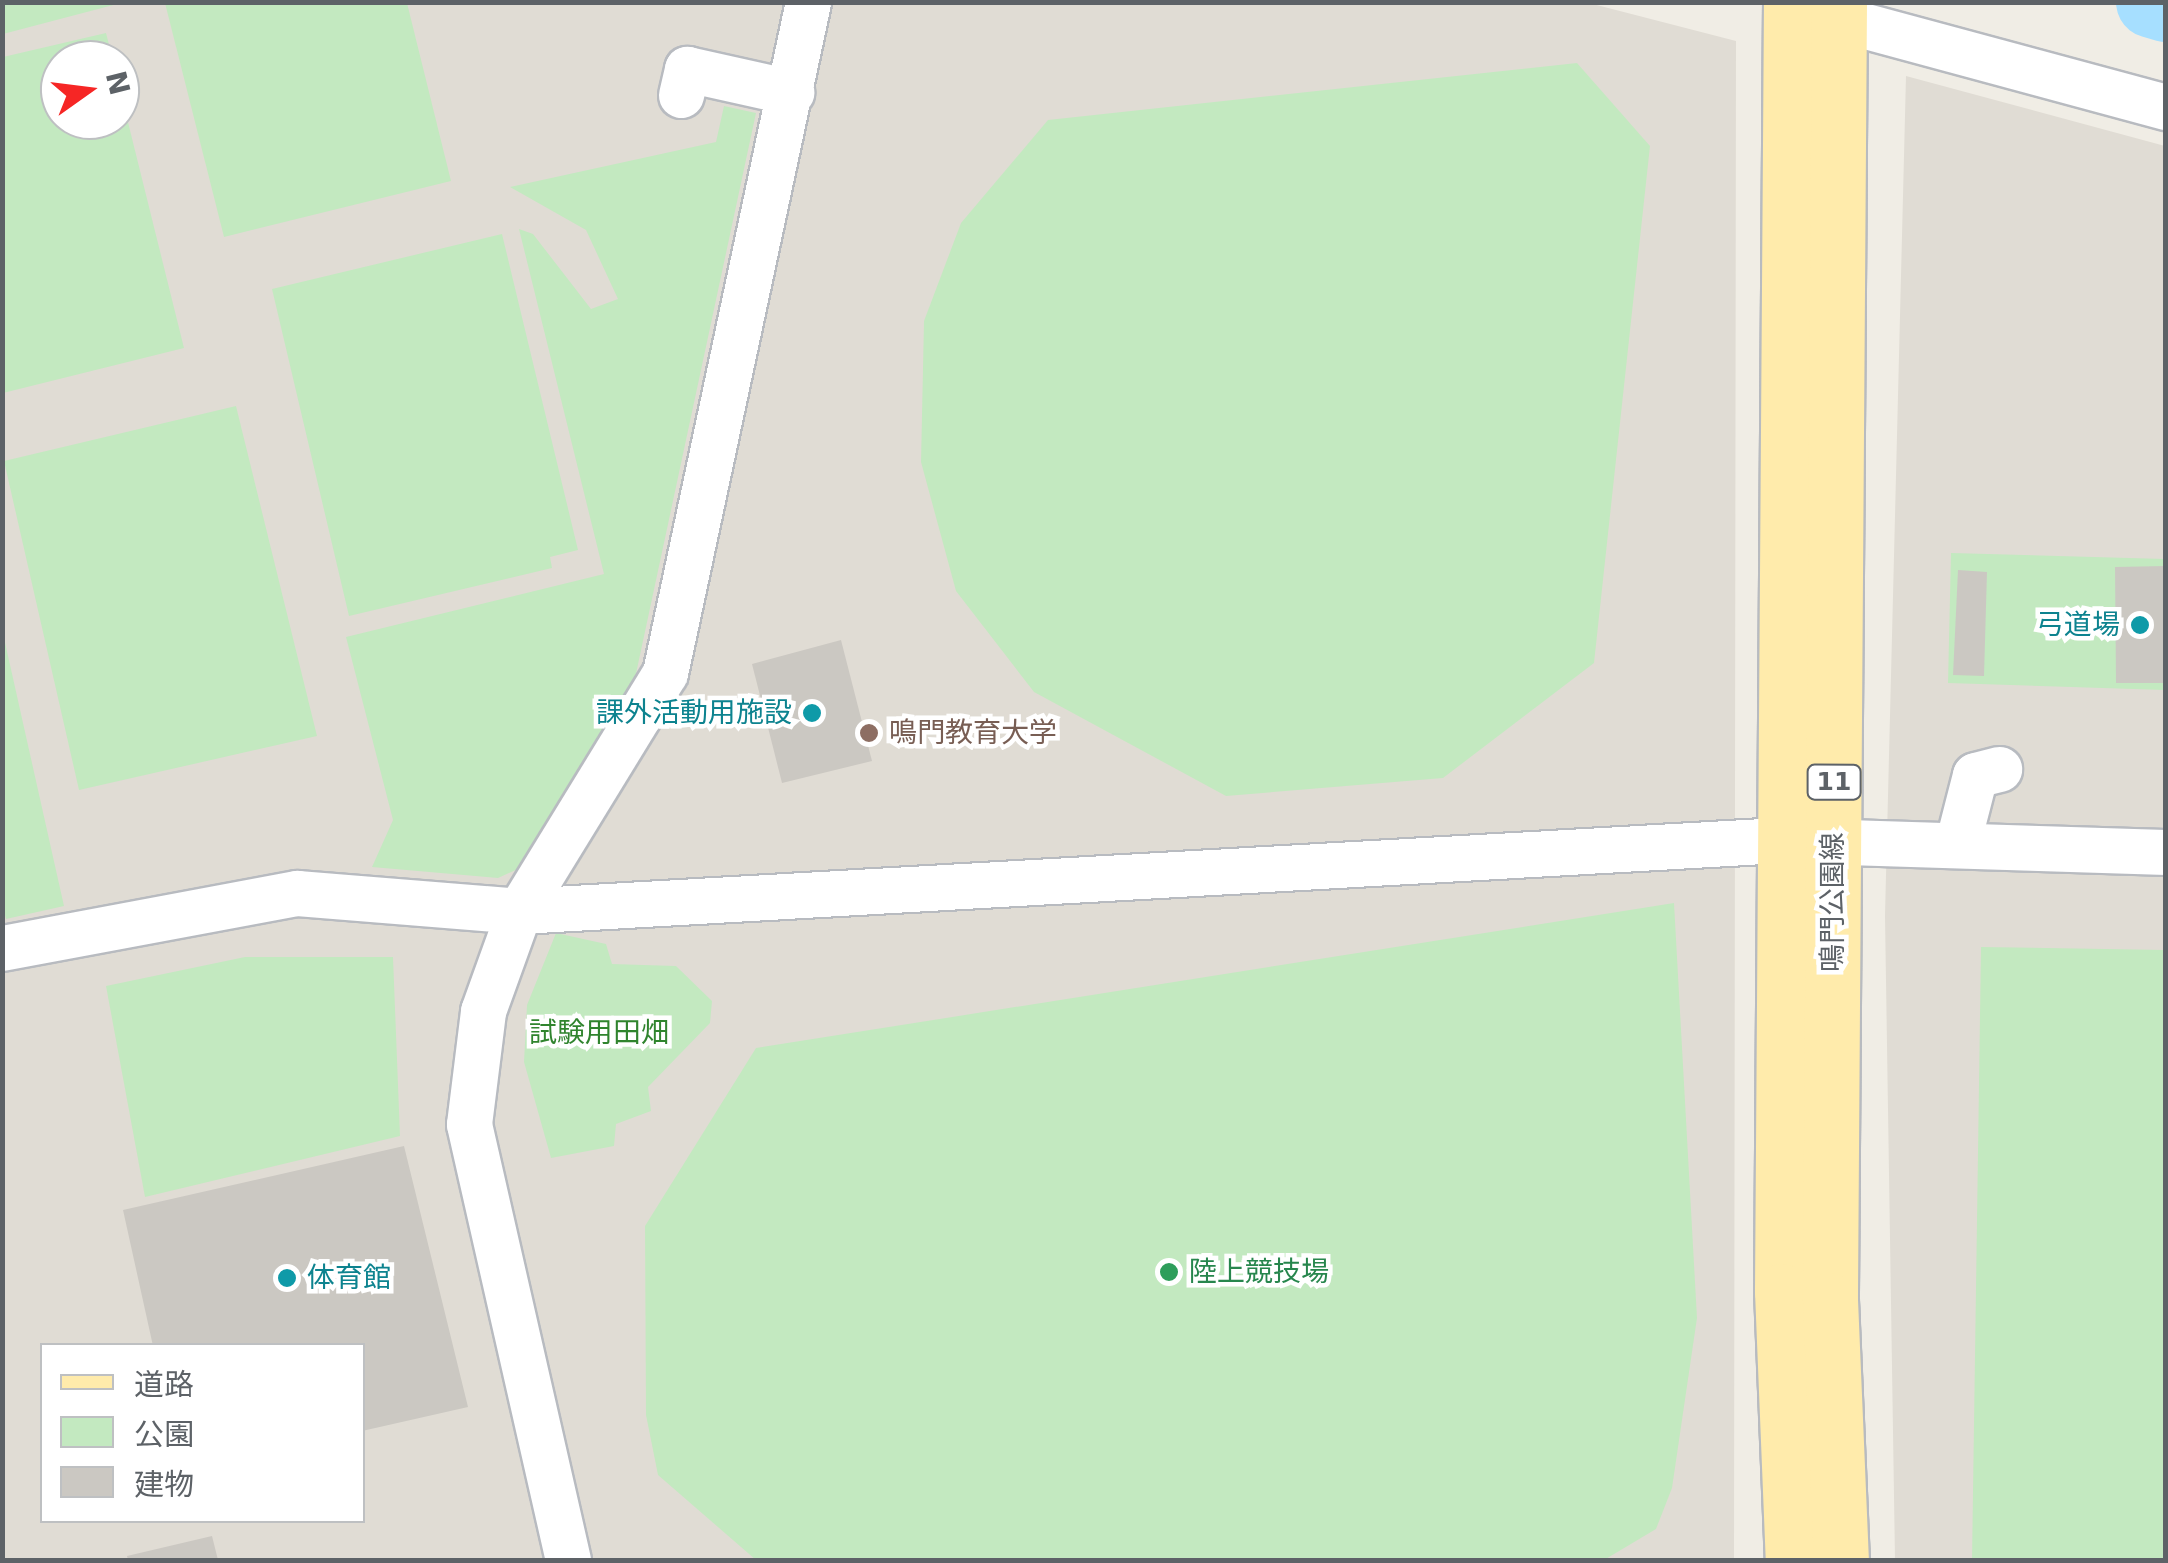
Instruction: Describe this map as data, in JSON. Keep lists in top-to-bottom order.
{
  "streets": {
    "main road": ["11", "鳴門公園線"]
  },
  "parks": ["試験用田畑"],
  "places": [
    "弓道場",
    "課外活動用施設",
    "鳴門教育大学",
    "陸上競技場",
    "体育館"
  ],
  "legend": ["道路", "公園", "建物"],
  "north": "right"
}
